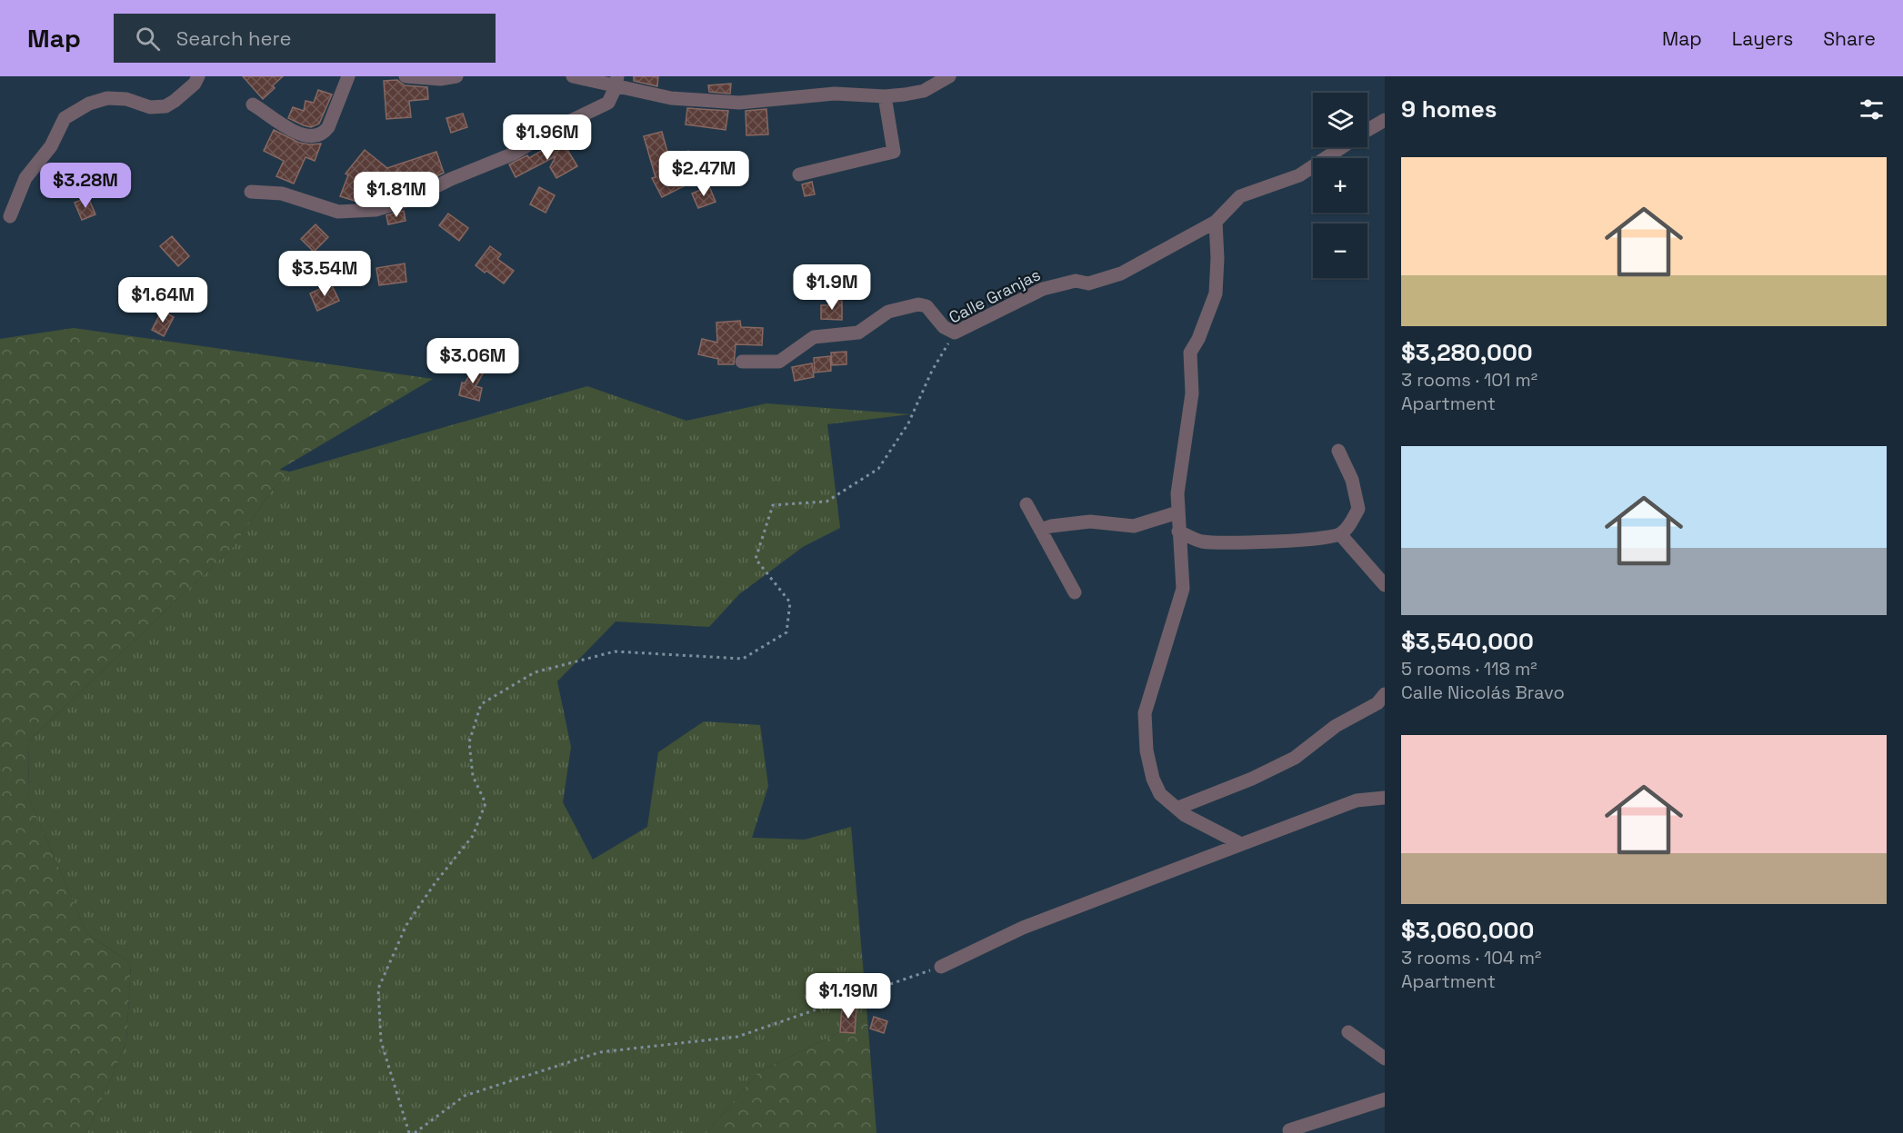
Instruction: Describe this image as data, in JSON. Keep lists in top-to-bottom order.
{
  "streets": {
    "street": ["Calle Granjas"]
  },
  "page": {
    "header": "Map",
    "search": "Search here",
    "nav": ["Map", "Layers", "Share"],
    "heading": "9 homes",
    "map_buttons": ["+", "−"],
    "price": [
      "$1.96M",
      "$2.47M",
      "$3.28M",
      "$1.81M",
      "$3.54M",
      "$1.9M",
      "$1.64M",
      "$3.06M",
      "$1.19M"
    ],
    "list": [
      {
        "name": "$3,280,000",
        "note": "3 rooms · 101 m² · Apartment"
      },
      {
        "name": "$3,540,000",
        "note": "5 rooms · 118 m² · Calle Nicolás Bravo"
      },
      {
        "name": "$3,060,000",
        "note": "3 rooms · 104 m² · Apartment"
      }
    ]
  }
}
